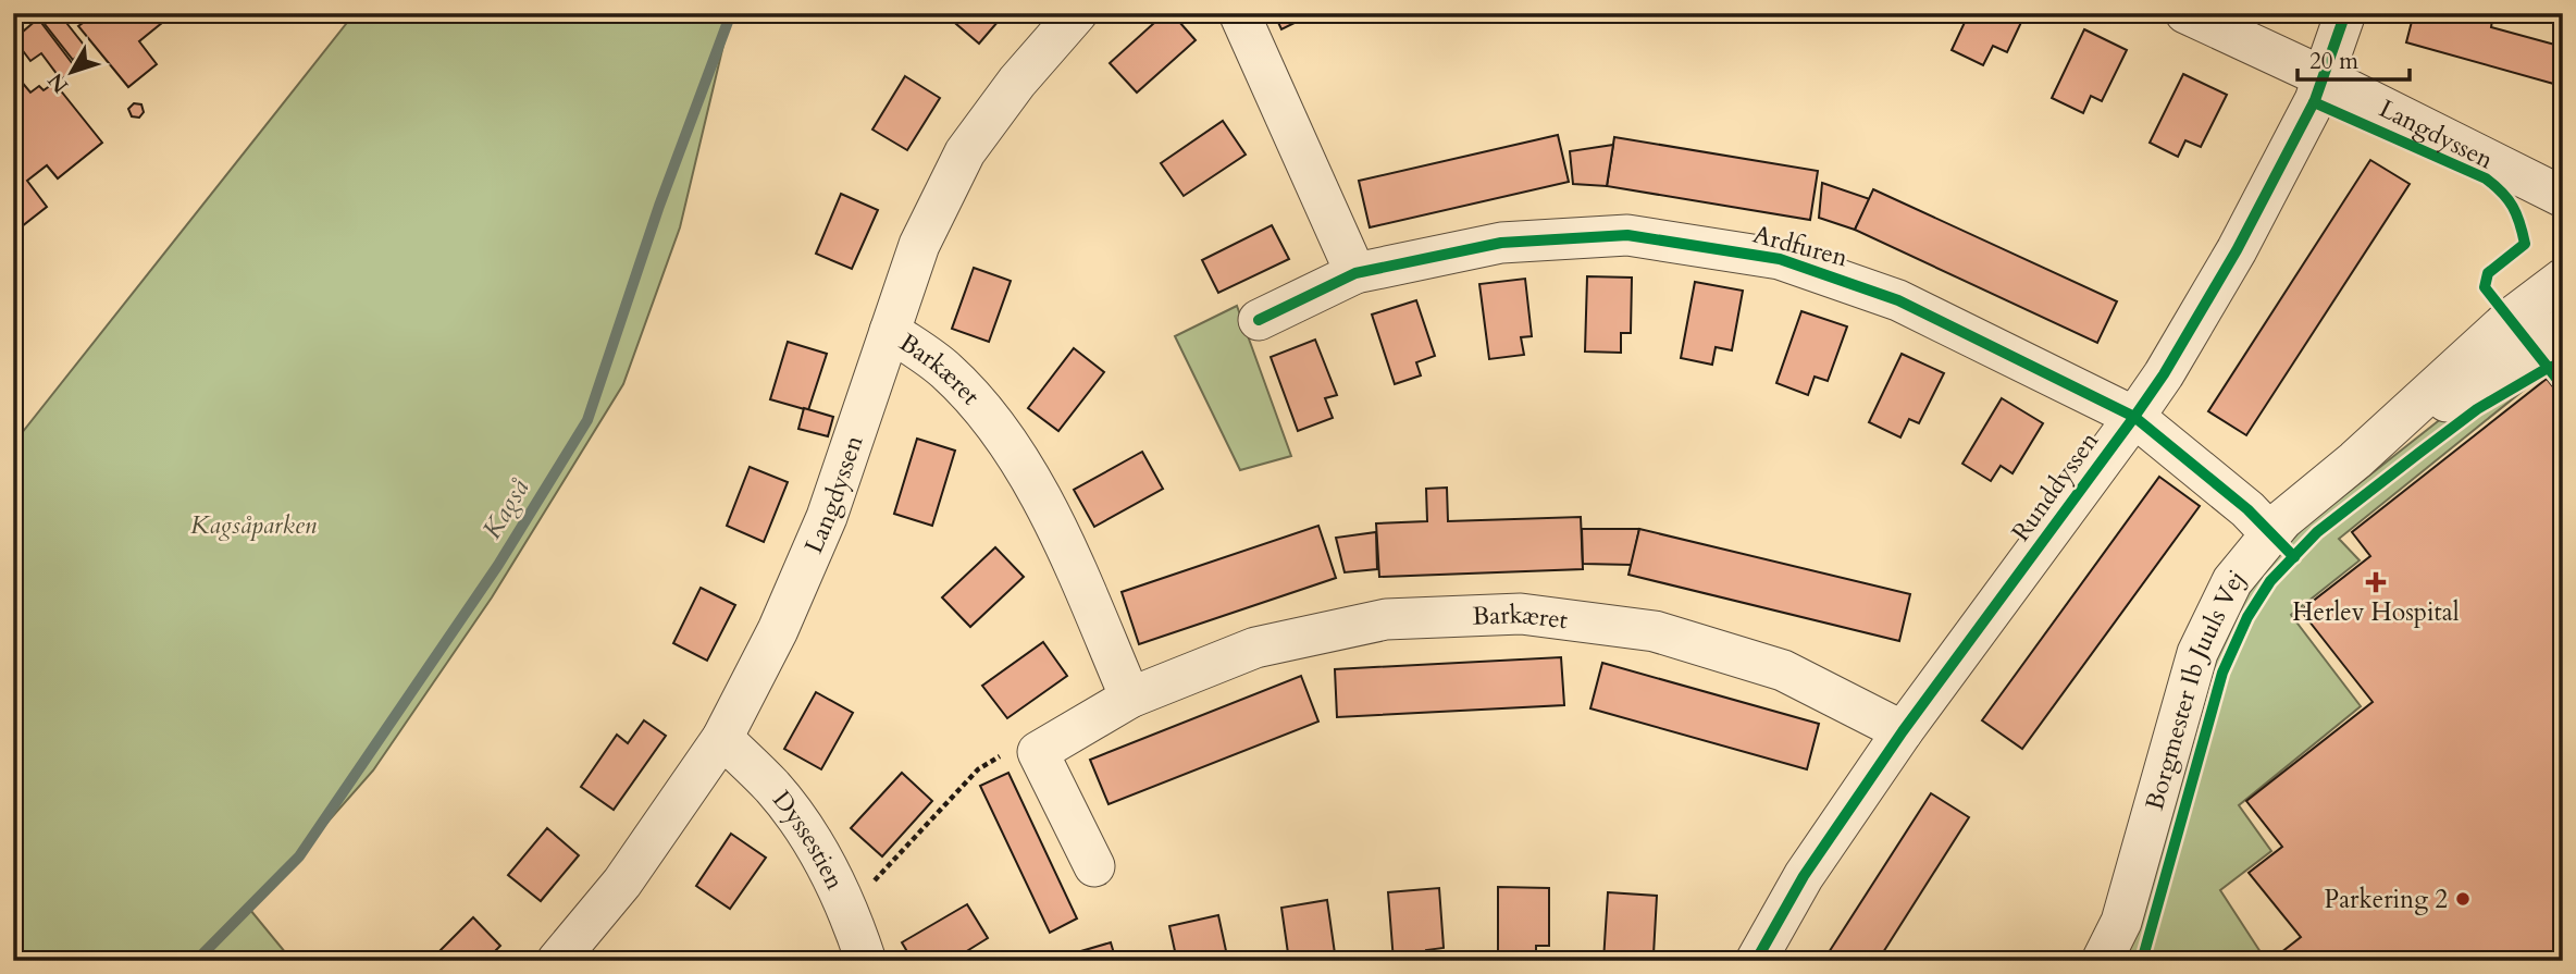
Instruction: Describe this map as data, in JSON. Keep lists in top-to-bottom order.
{
  "streets": {
    "street": [
      "Langdyssen",
      "Ardfuren",
      "Barkæret",
      "Runddyssen",
      "Borgmester Ib Juuls Vej",
      "Dyssestien"
    ]
  },
  "crossings": [
    ["Langdyssen", "Barkæret"],
    ["Langdyssen", "Runddyssen"],
    ["Langdyssen", "Dyssestien"],
    ["Ardfuren", "Runddyssen"],
    ["Ardfuren", "Borgmester Ib Juuls Vej"],
    ["Barkæret", "Runddyssen"]
  ],
  "water": ["Kagså"],
  "parks": ["Kagsåparken"],
  "places": {
    "health": ["Herlev Hospital"],
    "other": ["Parkering 2"]
  },
  "scale_bar": "20 m",
  "north": "bottom left"
}
